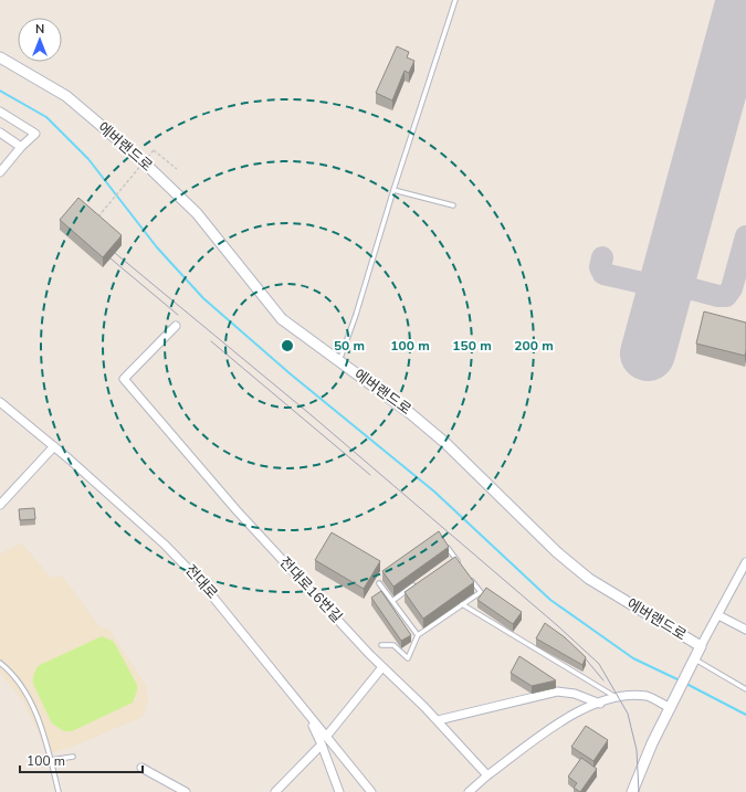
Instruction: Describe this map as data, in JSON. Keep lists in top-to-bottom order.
{
  "streets": {
    "street": ["에버랜드로", "전대로", "전대로16번길"]
  },
  "scale_bar": "100 m",
  "north": "top",
  "rings": [
    "50 m",
    "100 m",
    "150 m",
    "200 m"
  ]
}
